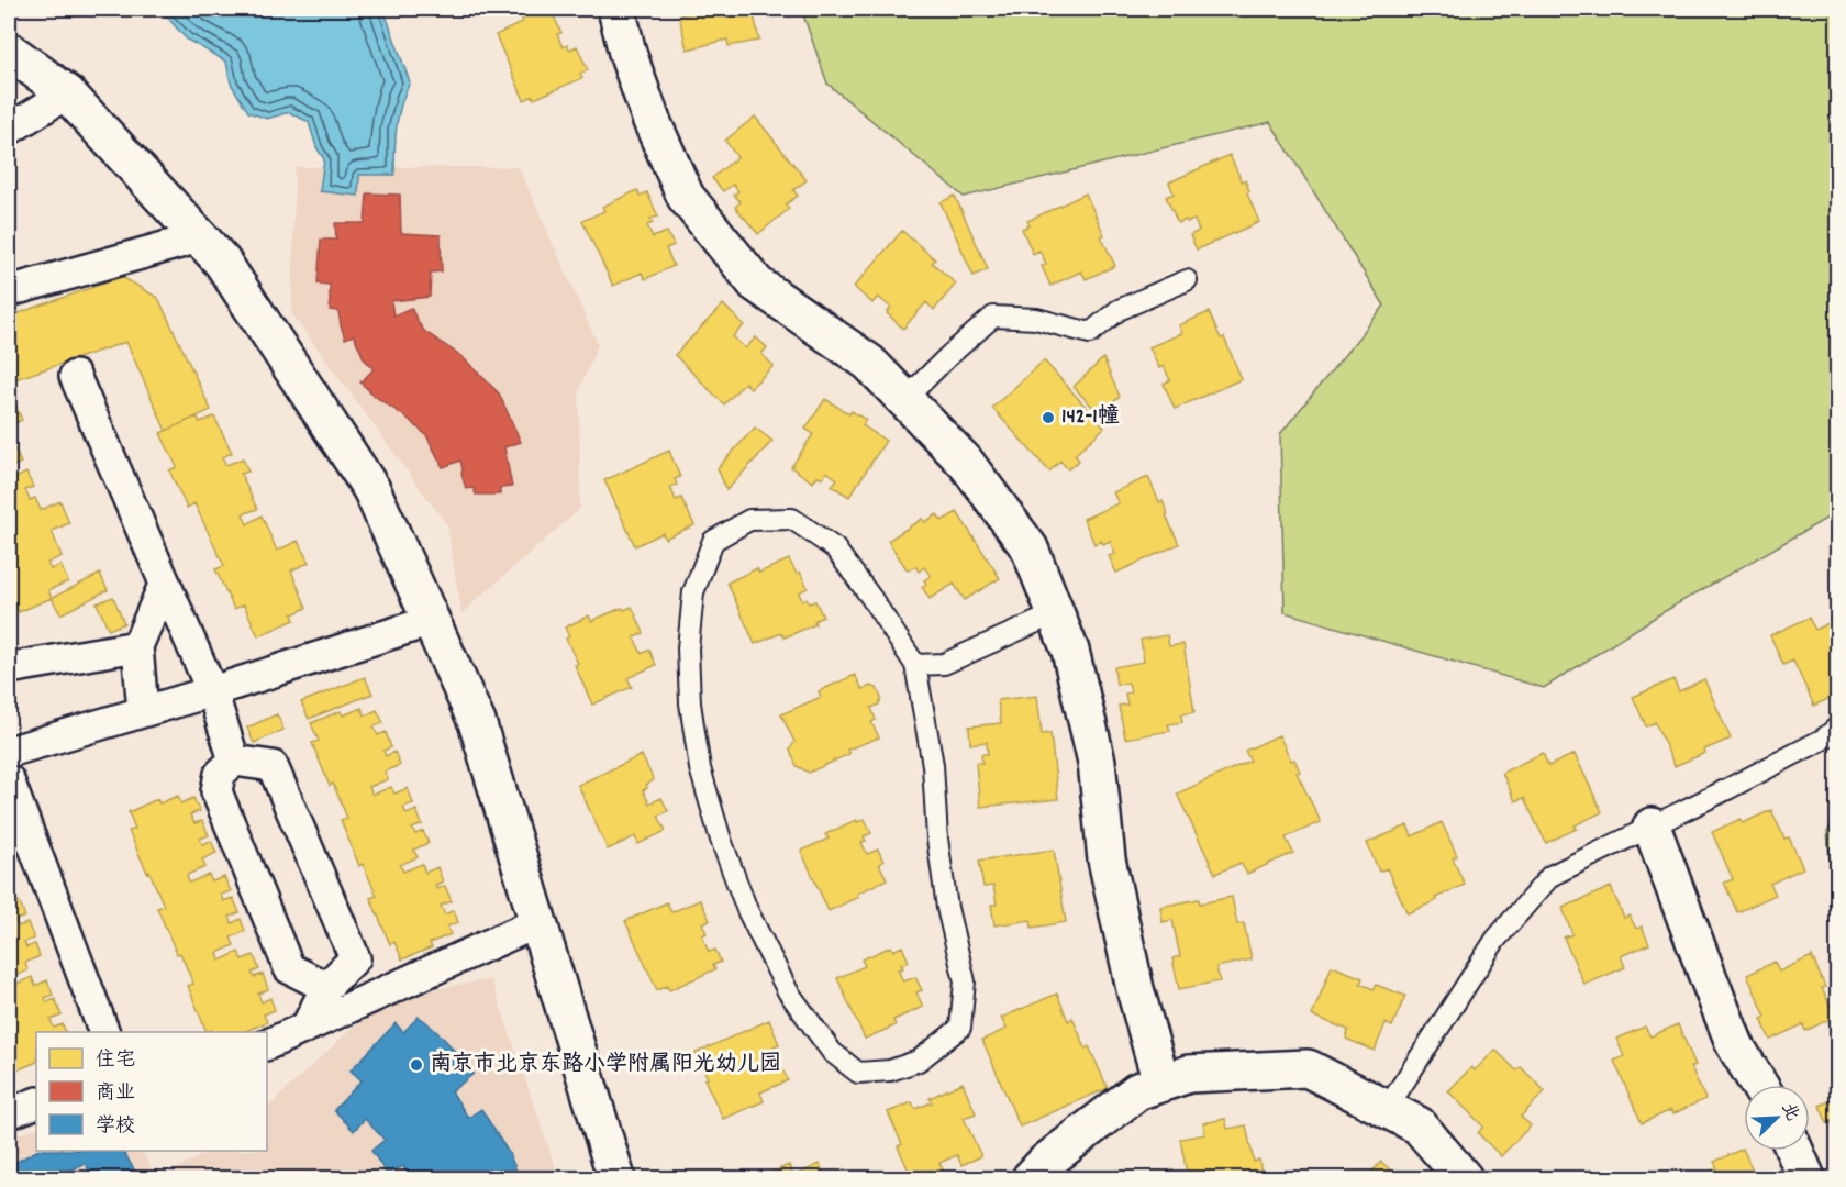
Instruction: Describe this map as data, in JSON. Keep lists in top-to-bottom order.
{
  "places": ["142-1幢", "南京市北京东路小学附属阳光幼儿园"],
  "legend": ["住宅", "商业", "学校"],
  "north": "top right"
}
